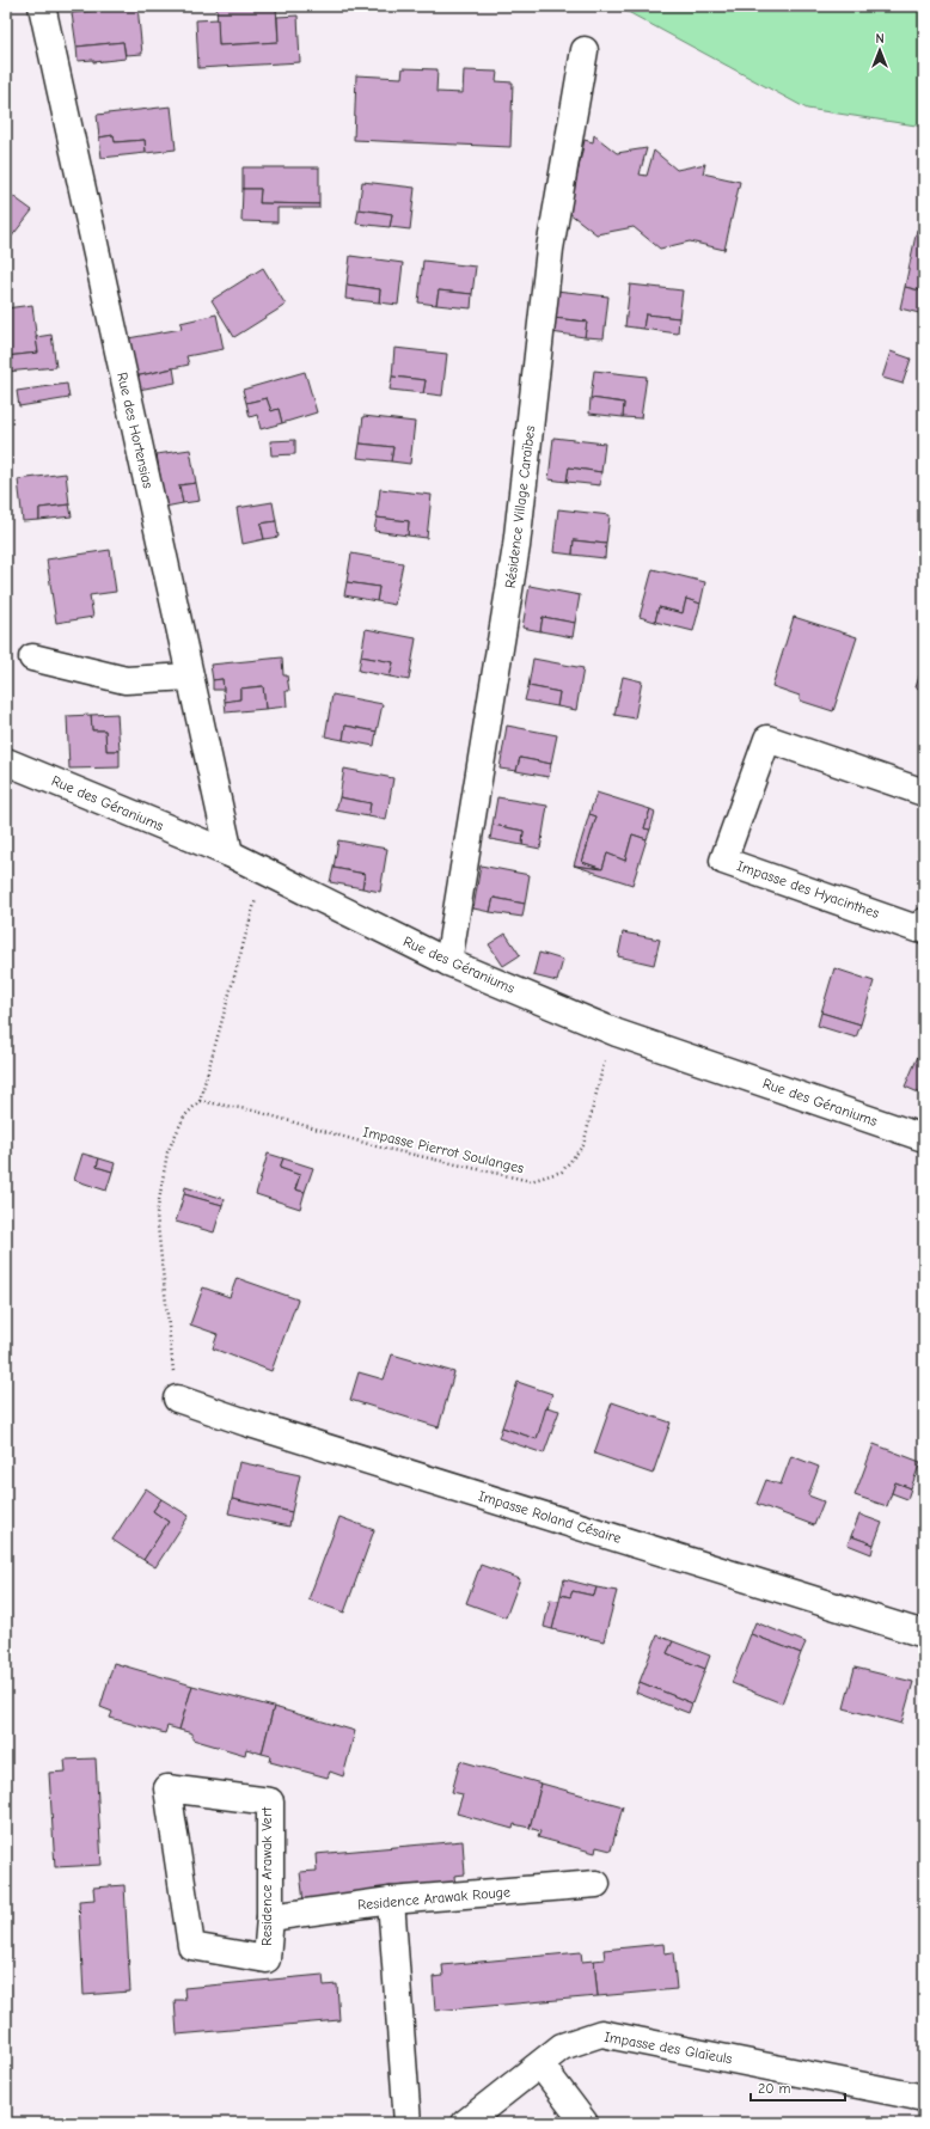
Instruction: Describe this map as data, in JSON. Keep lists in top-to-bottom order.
{
  "streets": {
    "street": [
      "Rue des Hortensias",
      "Résidence Village Caraïbes",
      "Rue des Géraniums",
      "Impasse des Hyacinthes",
      "Impasse Roland Césaire",
      "Residence Arawak Vert",
      "Residence Arawak Rouge",
      "Impasse des Glaïeuls"
    ],
    "path": ["Impasse Pierrot Soulanges"]
  },
  "crossings": [
    ["Rue des Hortensias", "Rue des Géraniums"],
    ["Résidence Village Caraïbes", "Rue des Géraniums"],
    ["Rue des Géraniums", "Impasse Pierrot Soulanges"],
    ["Residence Arawak Vert", "Residence Arawak Rouge"]
  ],
  "scale_bar": "20 m",
  "north": "top"
}
